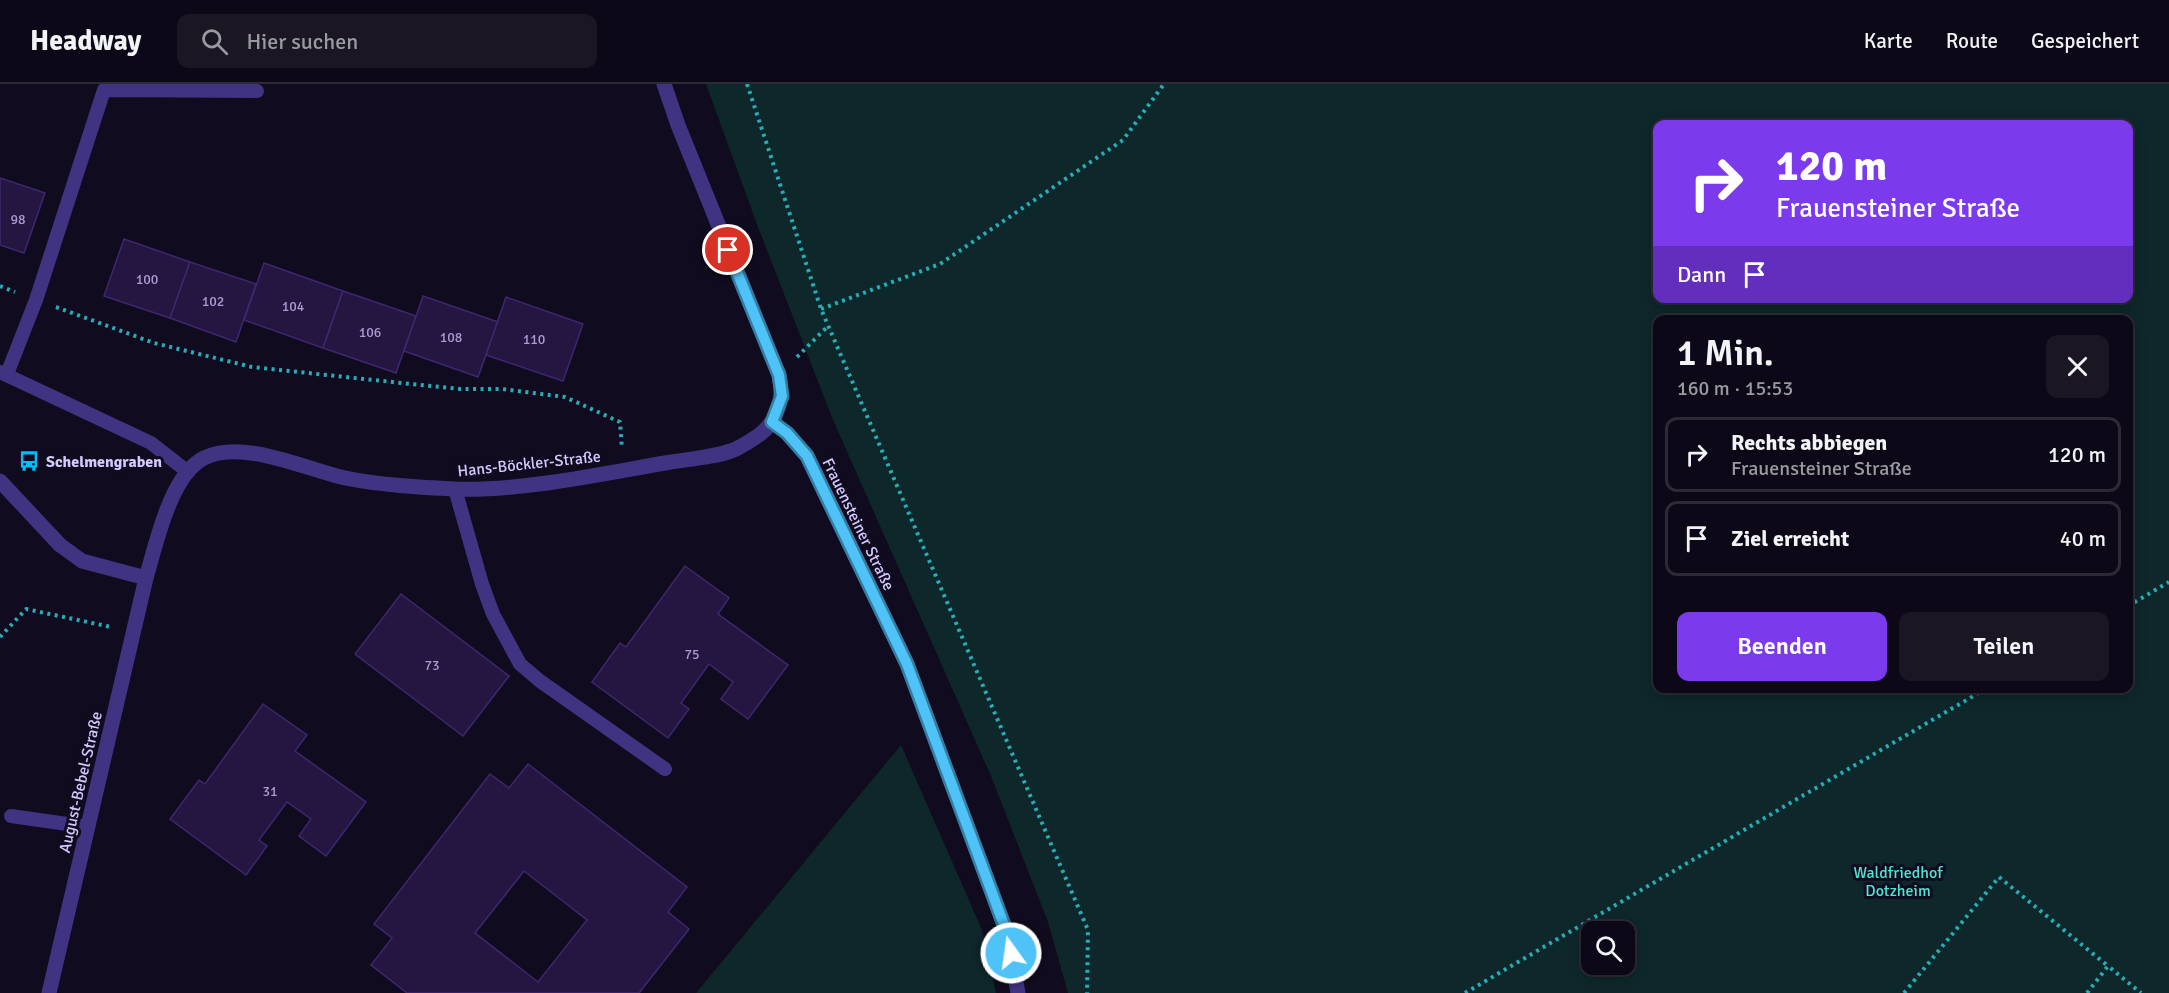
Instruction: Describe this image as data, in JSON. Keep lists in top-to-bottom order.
{
  "streets": {
    "street": ["Hans-Böckler-Straße", "Frauensteiner Straße", "August-Bebel-Straße"]
  },
  "crossings": [
    ["Hans-Böckler-Straße", "Frauensteiner Straße"]
  ],
  "parks": ["Waldfriedhof Dotzheim"],
  "places": {
    "bus stop": ["Schelmengraben"]
  },
  "house_numbers": [
    "98",
    "100",
    "102",
    "104",
    "106",
    "108",
    "110",
    "75",
    "73",
    "31"
  ],
  "page": {
    "header": "Headway",
    "search": "Hier suchen",
    "nav": ["Karte", "Route", "Gespeichert"],
    "turn": ["120 m", "Frauensteiner Straße"],
    "then": "Dann",
    "heading": ["1 Min.", "160 m · 15:53"],
    "list": [
      {
        "name": "Rechts abbiegen",
        "note": "Frauensteiner Straße",
        "value": "120 m"
      },
      {
        "name": "Ziel erreicht",
        "value": "40 m"
      }
    ],
    "buttons": ["Beenden", "Teilen"]
  }
}
